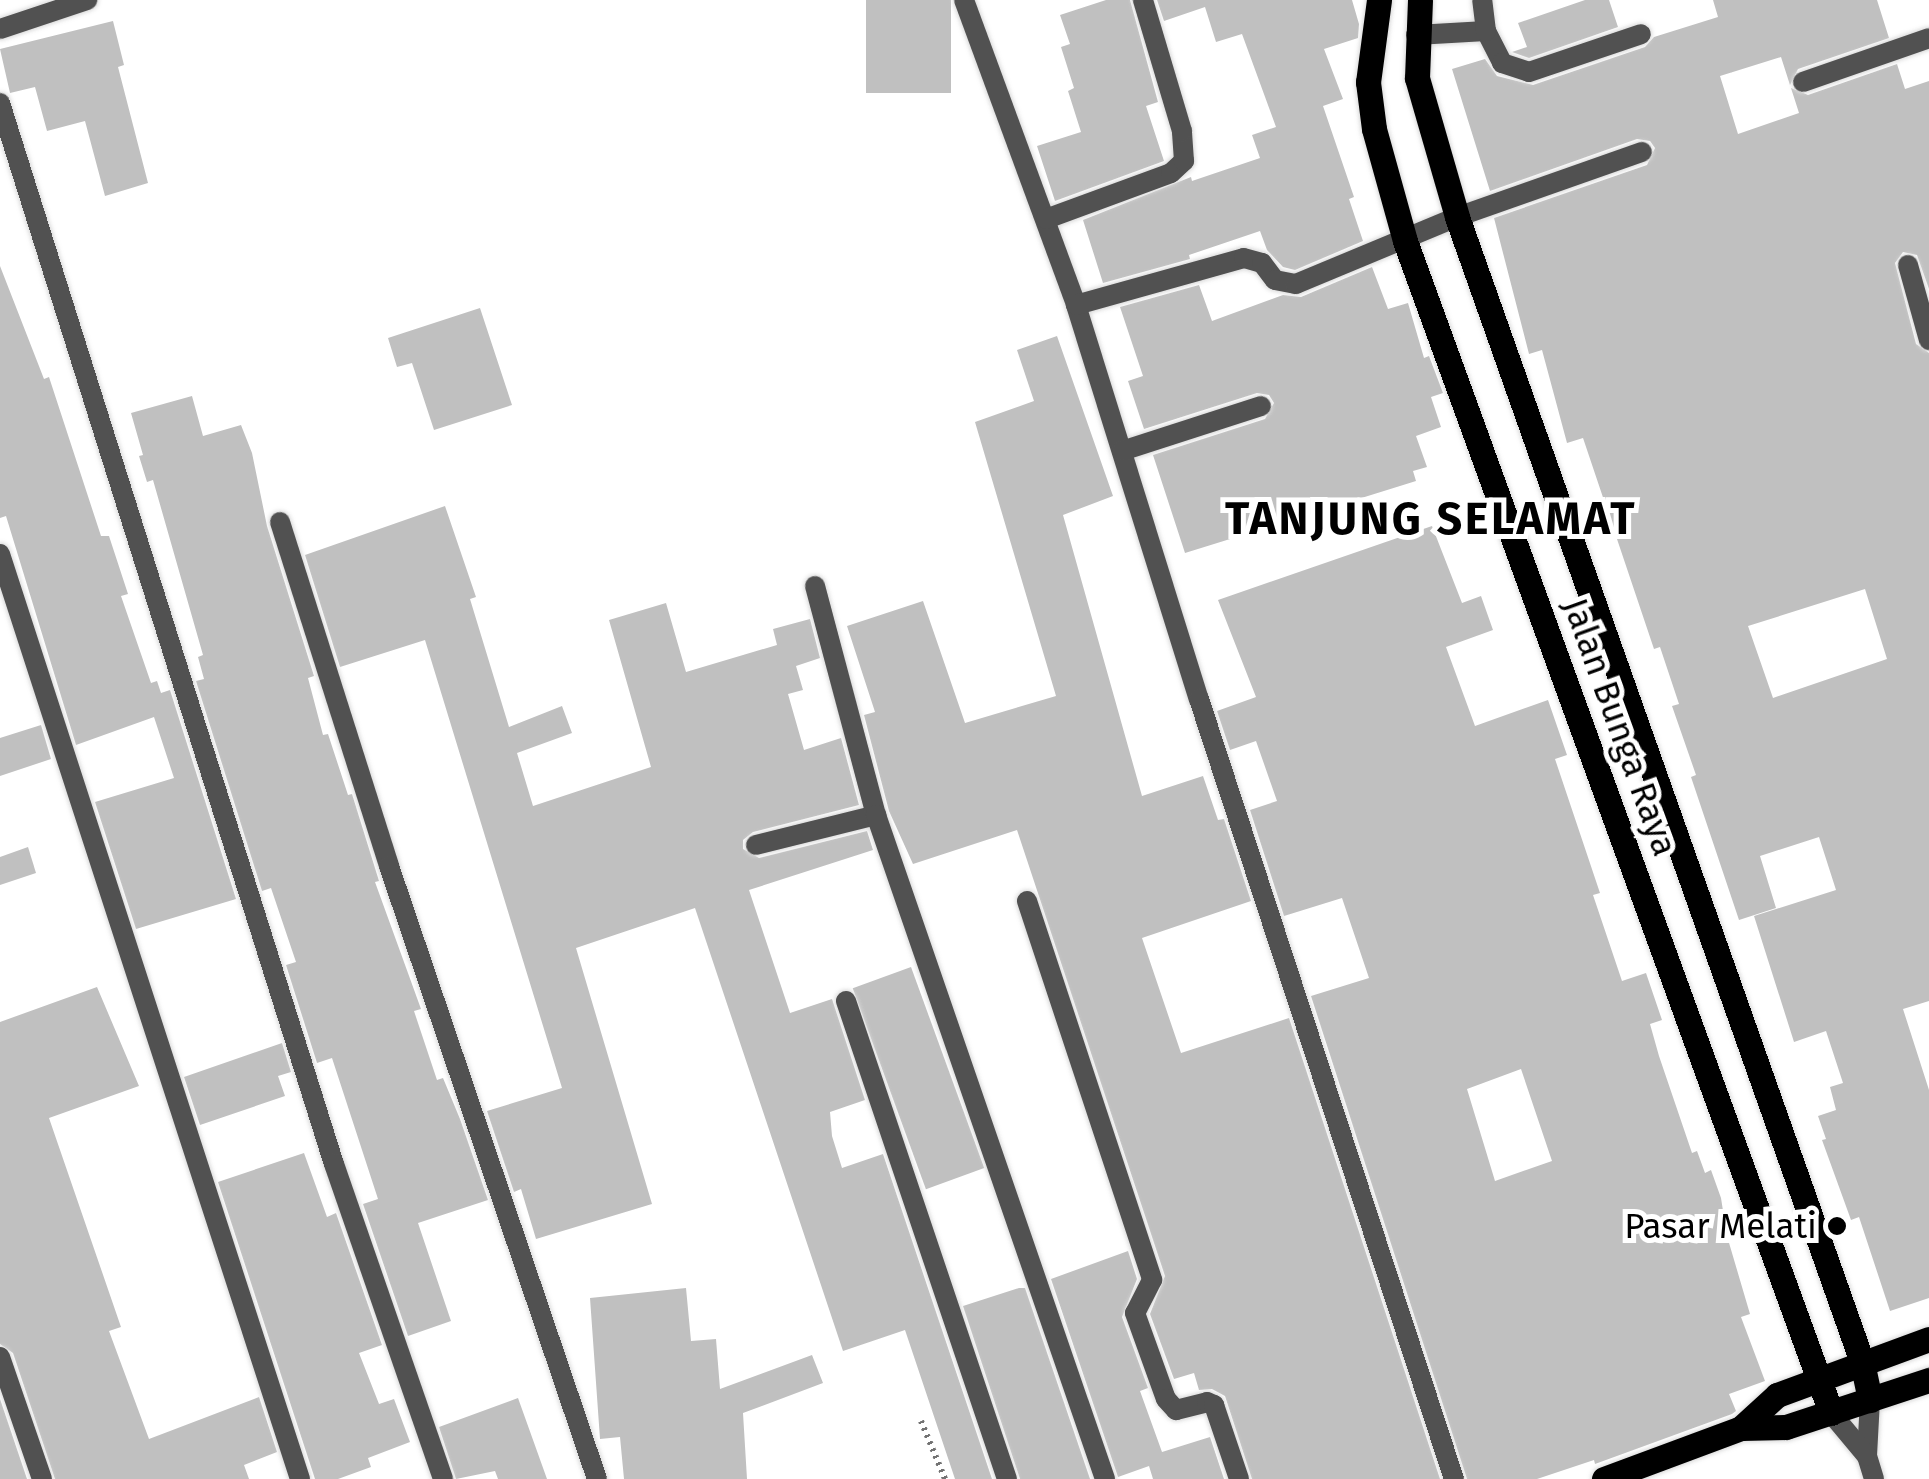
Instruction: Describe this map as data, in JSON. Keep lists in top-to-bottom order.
{
  "streets": {
    "main road": ["Jalan Bunga Raya"]
  },
  "districts": ["TANJUNG SELAMAT"],
  "places": ["Pasar Melati"]
}
